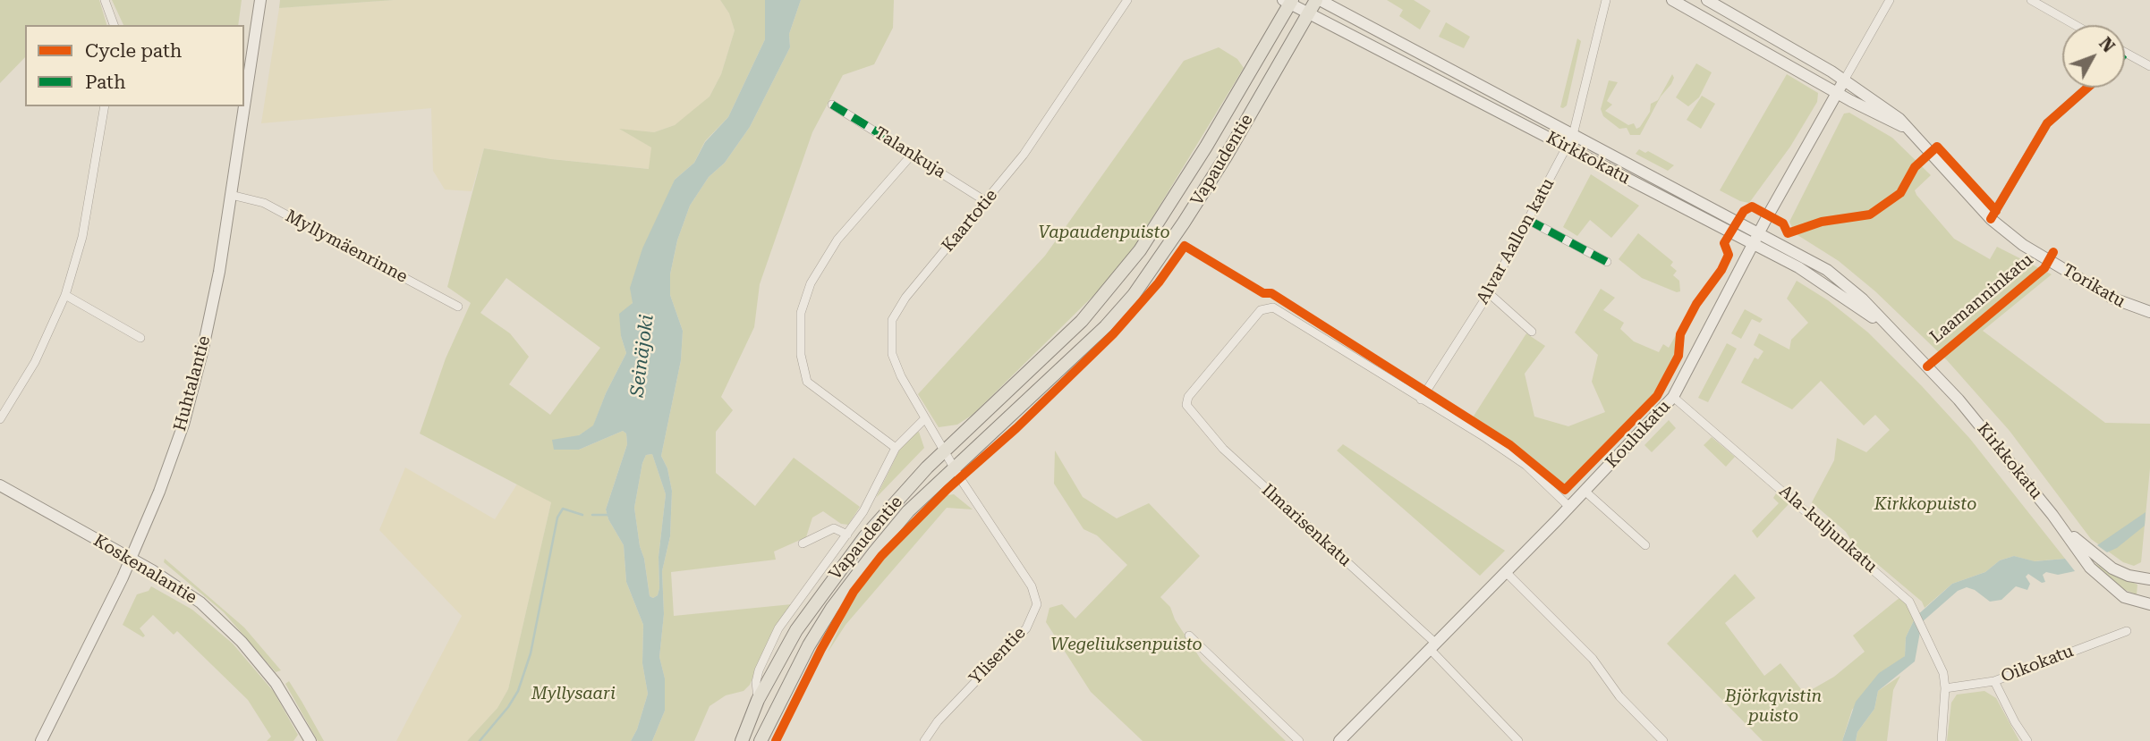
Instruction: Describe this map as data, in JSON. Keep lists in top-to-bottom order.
{
  "streets": {
    "main road": [
      "Kirkkokatu",
      "Vapaudentie",
      "Torikatu",
      "Huhtalantie",
      "Koulukatu",
      "Koskenalantie"
    ],
    "street": [
      "Talankuja",
      "Kaartotie",
      "Alvar Aallon katu",
      "Myllymäenrinne",
      "Ilmarisenkatu",
      "Ala-kuljunkatu",
      "Ylisentie",
      "Oikokatu"
    ],
    "cycle path": ["Laamanninkatu"]
  },
  "crossings": [
    ["Talankuja", "Kaartotie"],
    ["Kirkkokatu", "Vapaudentie"],
    ["Kirkkokatu", "Alvar Aallon katu"],
    ["Kirkkokatu", "Koulukatu"],
    ["Vapaudentie", "Kaartotie"],
    ["Vapaudentie", "Ylisentie"],
    ["Kaartotie", "Ylisentie"],
    ["Alvar Aallon katu", "Ilmarisenkatu"],
    ["Myllymäenrinne", "Huhtalantie"],
    ["Torikatu", "Koulukatu"],
    ["Huhtalantie", "Koskenalantie"],
    ["Koulukatu", "Ilmarisenkatu"],
    ["Koulukatu", "Ala-kuljunkatu"],
    ["Ala-kuljunkatu", "Oikokatu"]
  ],
  "water": ["Seinäjoki"],
  "parks": [
    "Vapaudenpuisto",
    "Kirkkopuisto",
    "Wegeliuksenpuisto",
    "Myllysaari",
    "Björkqvistin puisto"
  ],
  "legend": ["Cycle path", "Path"],
  "north": "top right"
}
